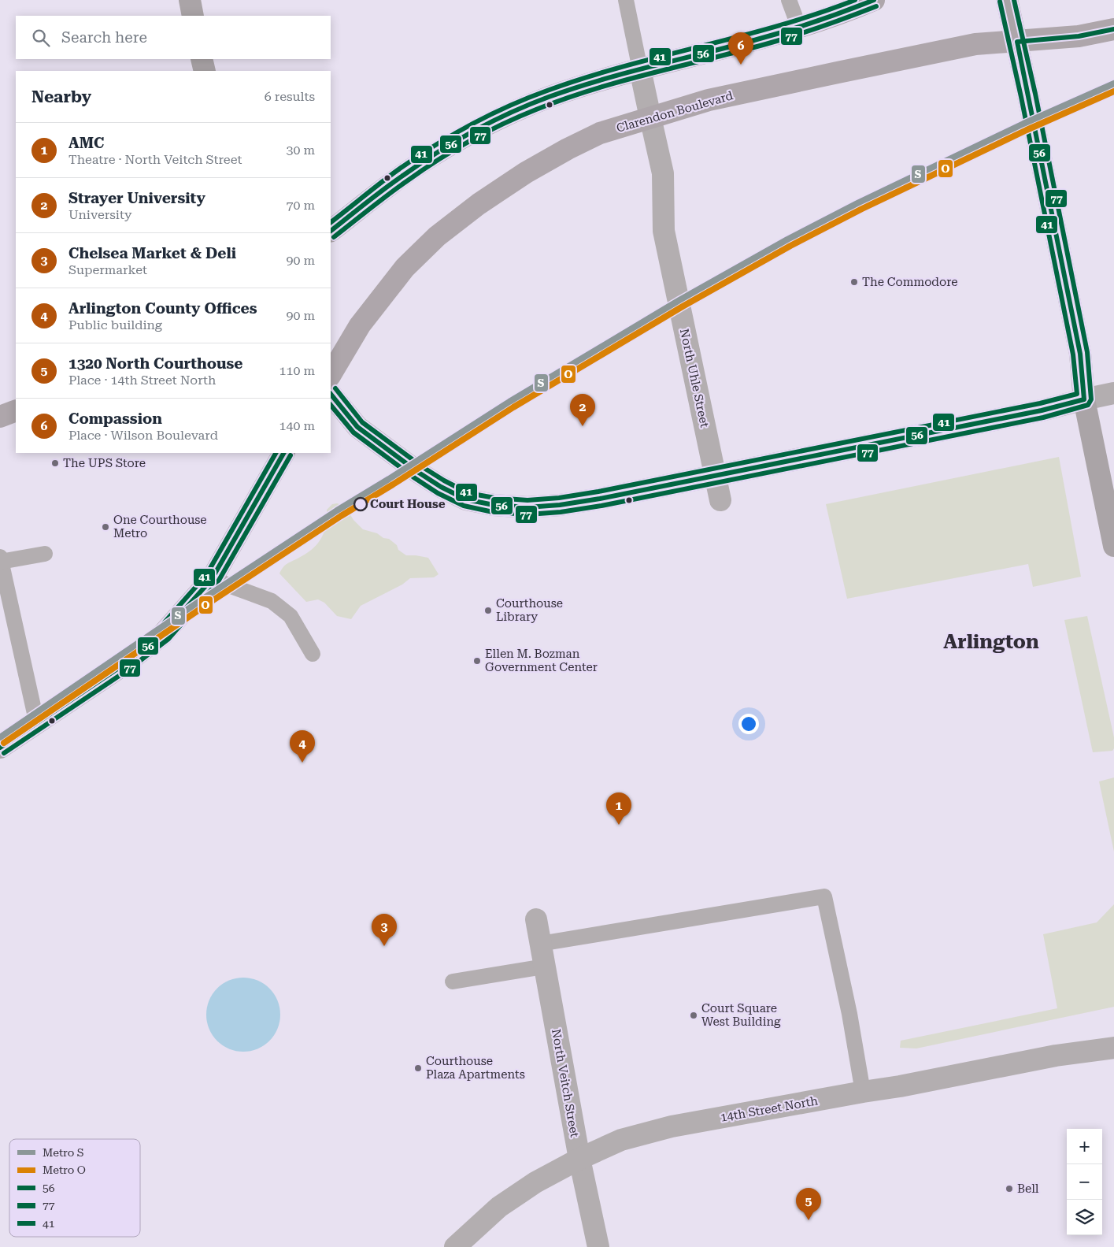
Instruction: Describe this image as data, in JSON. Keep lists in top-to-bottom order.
{
  "streets": {
    "main road": ["Clarendon Boulevard"],
    "street": ["North Uhle Street", "North Veitch Street", "14th Street North"]
  },
  "crossings": [
    ["Clarendon Boulevard", "North Uhle Street"],
    ["North Veitch Street", "14th Street North"]
  ],
  "districts": ["Arlington"],
  "places": [
    "The Commodore",
    "The UPS Store",
    "Court House",
    "One Courthouse Metro",
    "Courthouse Library",
    "Ellen M. Bozman Government Center",
    "Court Square West Building",
    "Courthouse Plaza Apartments",
    "Bell"
  ],
  "lines": [
    "transit line 56",
    "transit line 77",
    "transit line 41",
    "metro line S",
    "metro line O"
  ],
  "legend": [
    "Metro S",
    "Metro O",
    "56",
    "77",
    "41"
  ],
  "page": {
    "search": "Search here",
    "pins": [
      "6",
      "2",
      "4",
      "1",
      "3",
      "5"
    ],
    "heading": ["Nearby", "6 results"],
    "list": [
      {
        "mark": "1",
        "name": "AMC",
        "note": "Theatre · North Veitch Street",
        "value": "30 m"
      },
      {
        "mark": "2",
        "name": "Strayer University",
        "note": "University",
        "value": "70 m"
      },
      {
        "mark": "3",
        "name": "Chelsea Market & Deli",
        "note": "Supermarket",
        "value": "90 m"
      },
      {
        "mark": "4",
        "name": "Arlington County Offices",
        "note": "Public building",
        "value": "90 m"
      },
      {
        "mark": "5",
        "name": "1320 North Courthouse",
        "note": "Place · 14th Street North",
        "value": "110 m"
      },
      {
        "mark": "6",
        "name": "Compassion",
        "note": "Place · Wilson Boulevard",
        "value": "140 m"
      }
    ],
    "map_buttons": ["+", "−"]
  }
}
